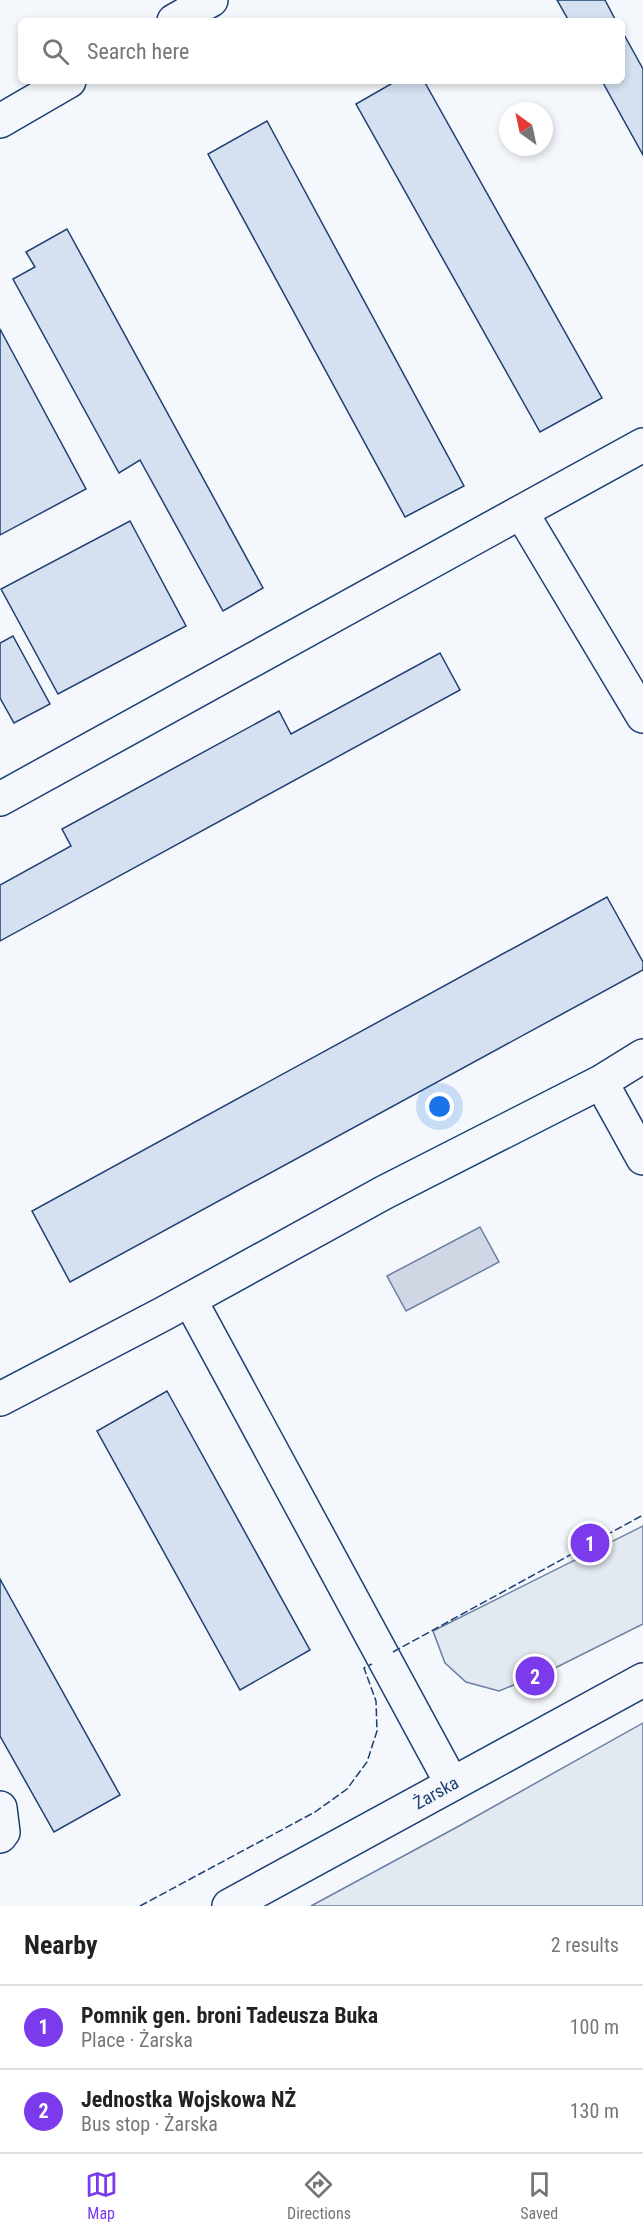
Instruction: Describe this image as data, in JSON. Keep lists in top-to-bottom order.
{
  "streets": {
    "main road": ["Żarska"]
  },
  "north": "top left",
  "page": {
    "search": "Search here",
    "pins": ["1", "2"],
    "heading": ["Nearby", "2 results"],
    "list": [
      {
        "mark": "1",
        "name": "Pomnik gen. broni Tadeusza Buka",
        "note": "Place · Żarska",
        "value": "100 m"
      },
      {
        "mark": "2",
        "name": "Jednostka Wojskowa NŻ",
        "note": "Bus stop · Żarska",
        "value": "130 m"
      }
    ],
    "nav": ["Map", "Directions", "Saved"]
  }
}
